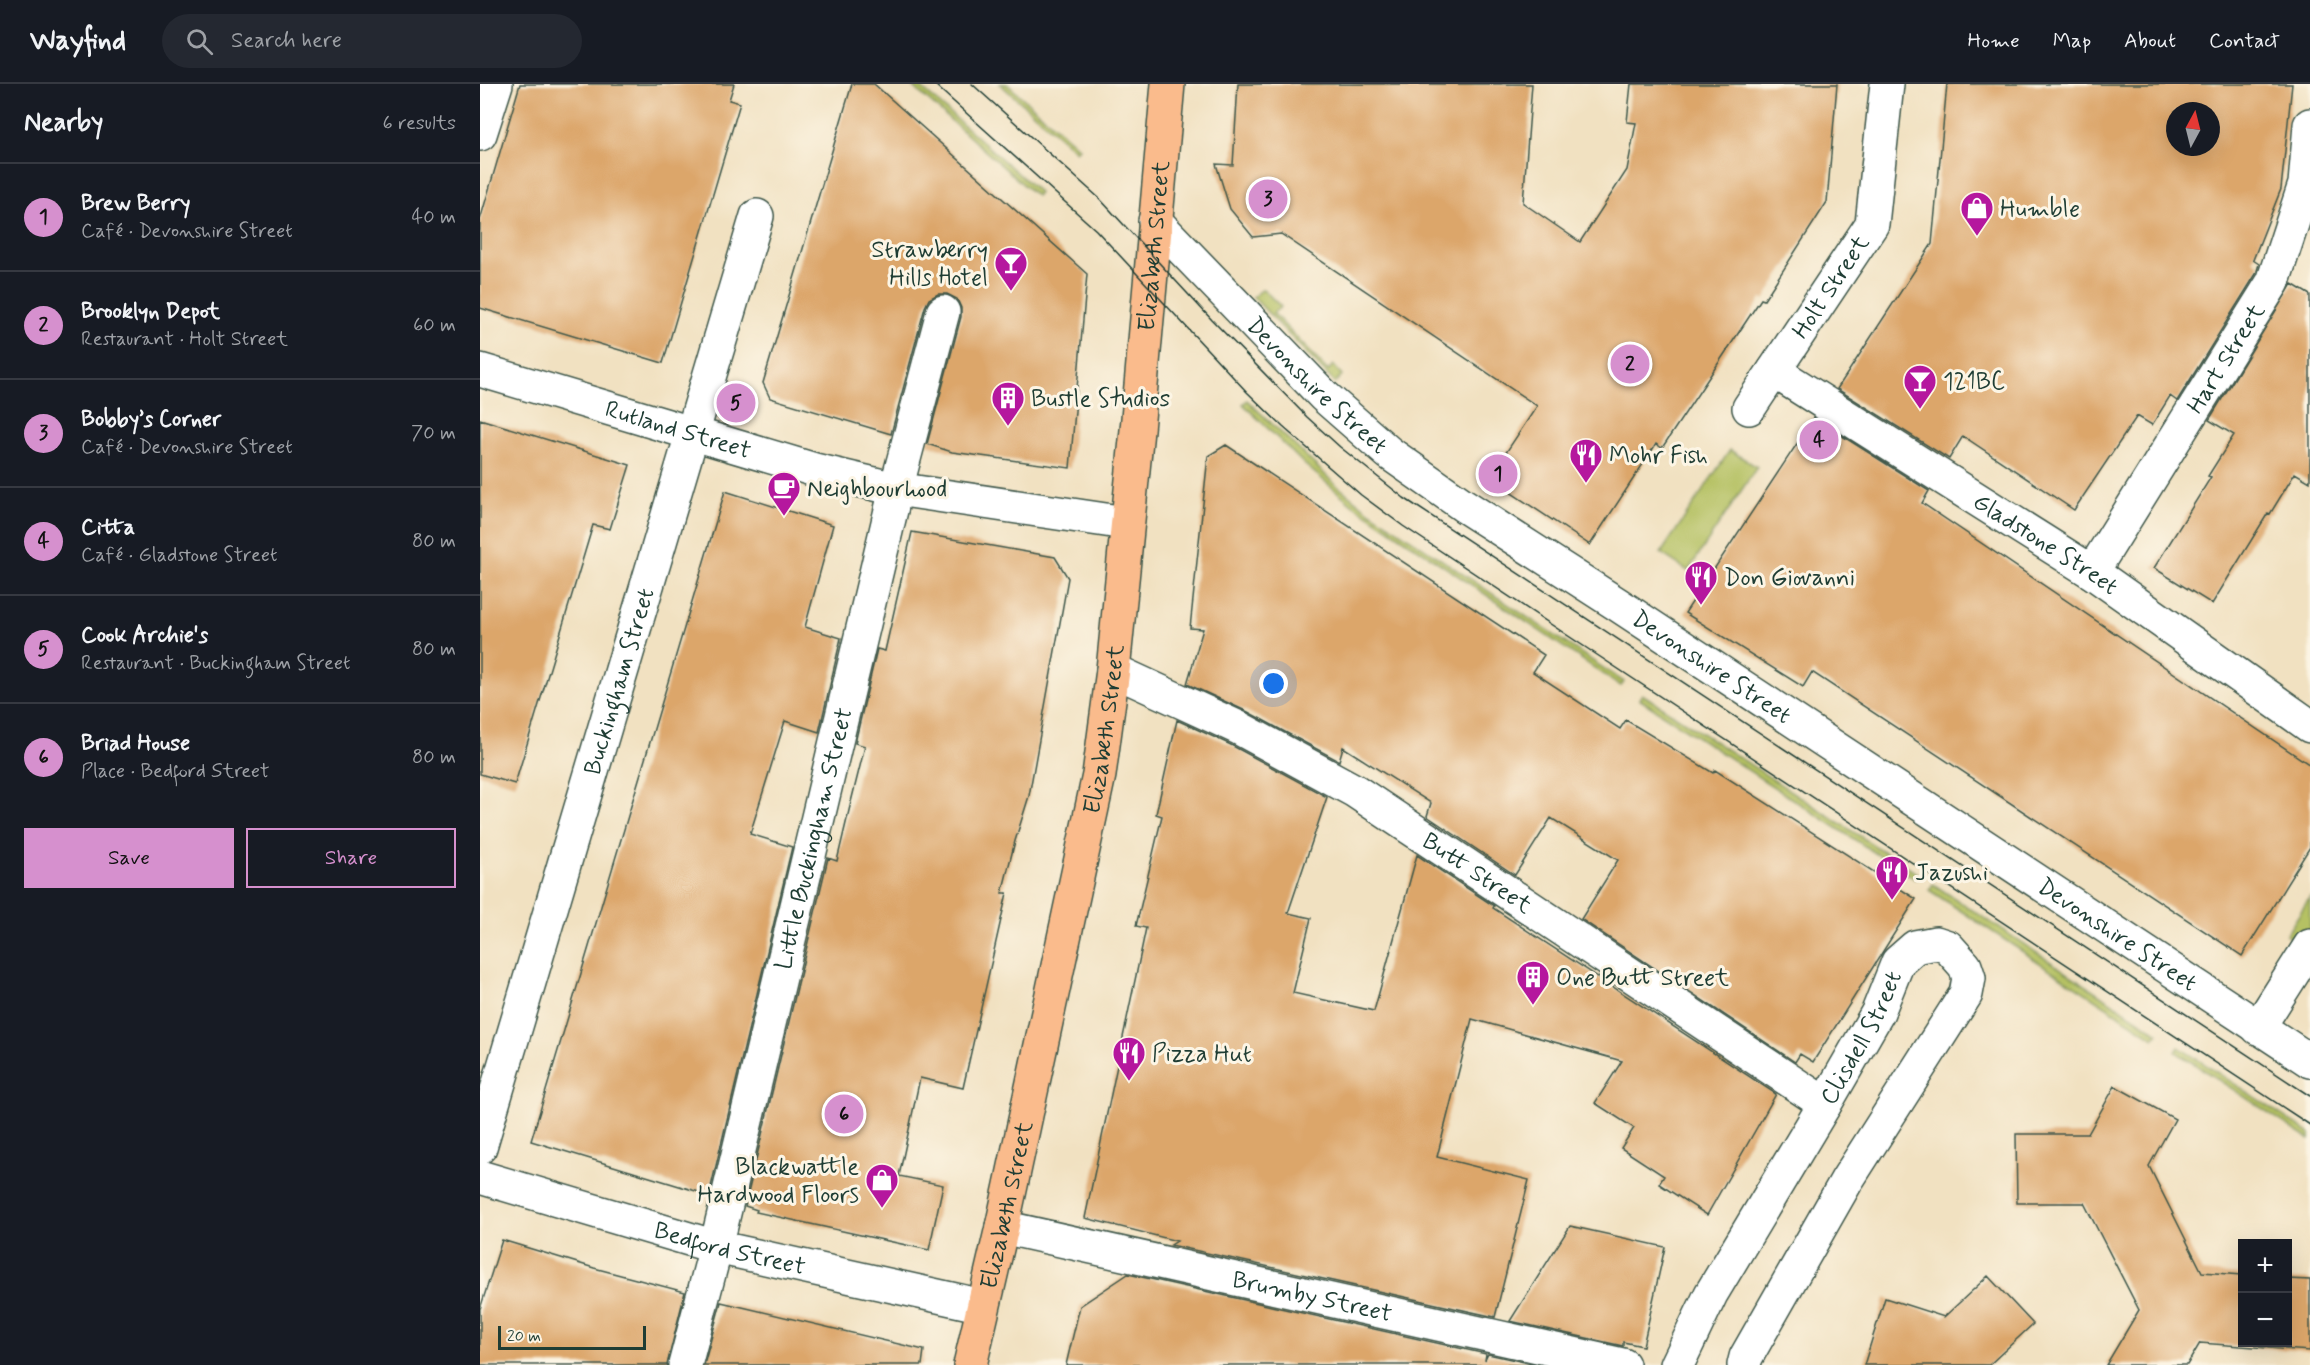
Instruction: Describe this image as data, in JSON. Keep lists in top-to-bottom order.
{
  "streets": {
    "main road": ["Elizabeth Street"],
    "street": [
      "Holt Street",
      "Hart Street",
      "Devonshire Street",
      "Rutland Street",
      "Gladstone Street",
      "Buckingham Street",
      "Little Buckingham Street",
      "Butt Street",
      "Clisdell Street",
      "Bedford Street",
      "Brumby Street"
    ]
  },
  "crossings": [
    ["Elizabeth Street", "Devonshire Street"],
    ["Elizabeth Street", "Rutland Street"],
    ["Elizabeth Street", "Butt Street"],
    ["Elizabeth Street", "Bedford Street"],
    ["Elizabeth Street", "Brumby Street"],
    ["Holt Street", "Gladstone Street"],
    ["Hart Street", "Gladstone Street"],
    ["Rutland Street", "Buckingham Street"],
    ["Rutland Street", "Little Buckingham Street"],
    ["Little Buckingham Street", "Bedford Street"],
    ["Butt Street", "Clisdell Street"]
  ],
  "places": {
    "shop": ["Humble", "Blackwattle Hardwood Floors"],
    "bar": ["Strawberry Hills Hotel", "121BC"],
    "building": ["Bustle Studios", "One Butt Street"],
    "restaurant": [
      "Mohr Fish",
      "Don Giovanni",
      "Jazushi",
      "Pizza Hut"
    ],
    "cafe": ["Neighbourhood"]
  },
  "scale_bar": "20 m",
  "north": "top",
  "page": {
    "header": "Wayfind",
    "search": "Search here",
    "nav": [
      "Home",
      "Map",
      "About",
      "Contact"
    ],
    "heading": ["Nearby", "6 results"],
    "list": [
      {
        "mark": "1",
        "name": "Brew Berry",
        "note": "Café · Devonshire Street",
        "value": "40 m"
      },
      {
        "mark": "2",
        "name": "Brooklyn Depot",
        "note": "Restaurant · Holt Street",
        "value": "60 m"
      },
      {
        "mark": "3",
        "name": "Bobby’s Corner",
        "note": "Café · Devonshire Street",
        "value": "70 m"
      },
      {
        "mark": "4",
        "name": "Citta",
        "note": "Café · Gladstone Street",
        "value": "80 m"
      },
      {
        "mark": "5",
        "name": "Cook Archie's",
        "note": "Restaurant · Buckingham Street",
        "value": "80 m"
      },
      {
        "mark": "6",
        "name": "Briad House",
        "note": "Place · Bedford Street",
        "value": "80 m"
      }
    ],
    "pins": [
      "3",
      "2",
      "5",
      "4",
      "1",
      "6"
    ],
    "buttons": ["Save", "Share"],
    "map_buttons": ["+", "−"],
    "scale": "20 m"
  }
}
